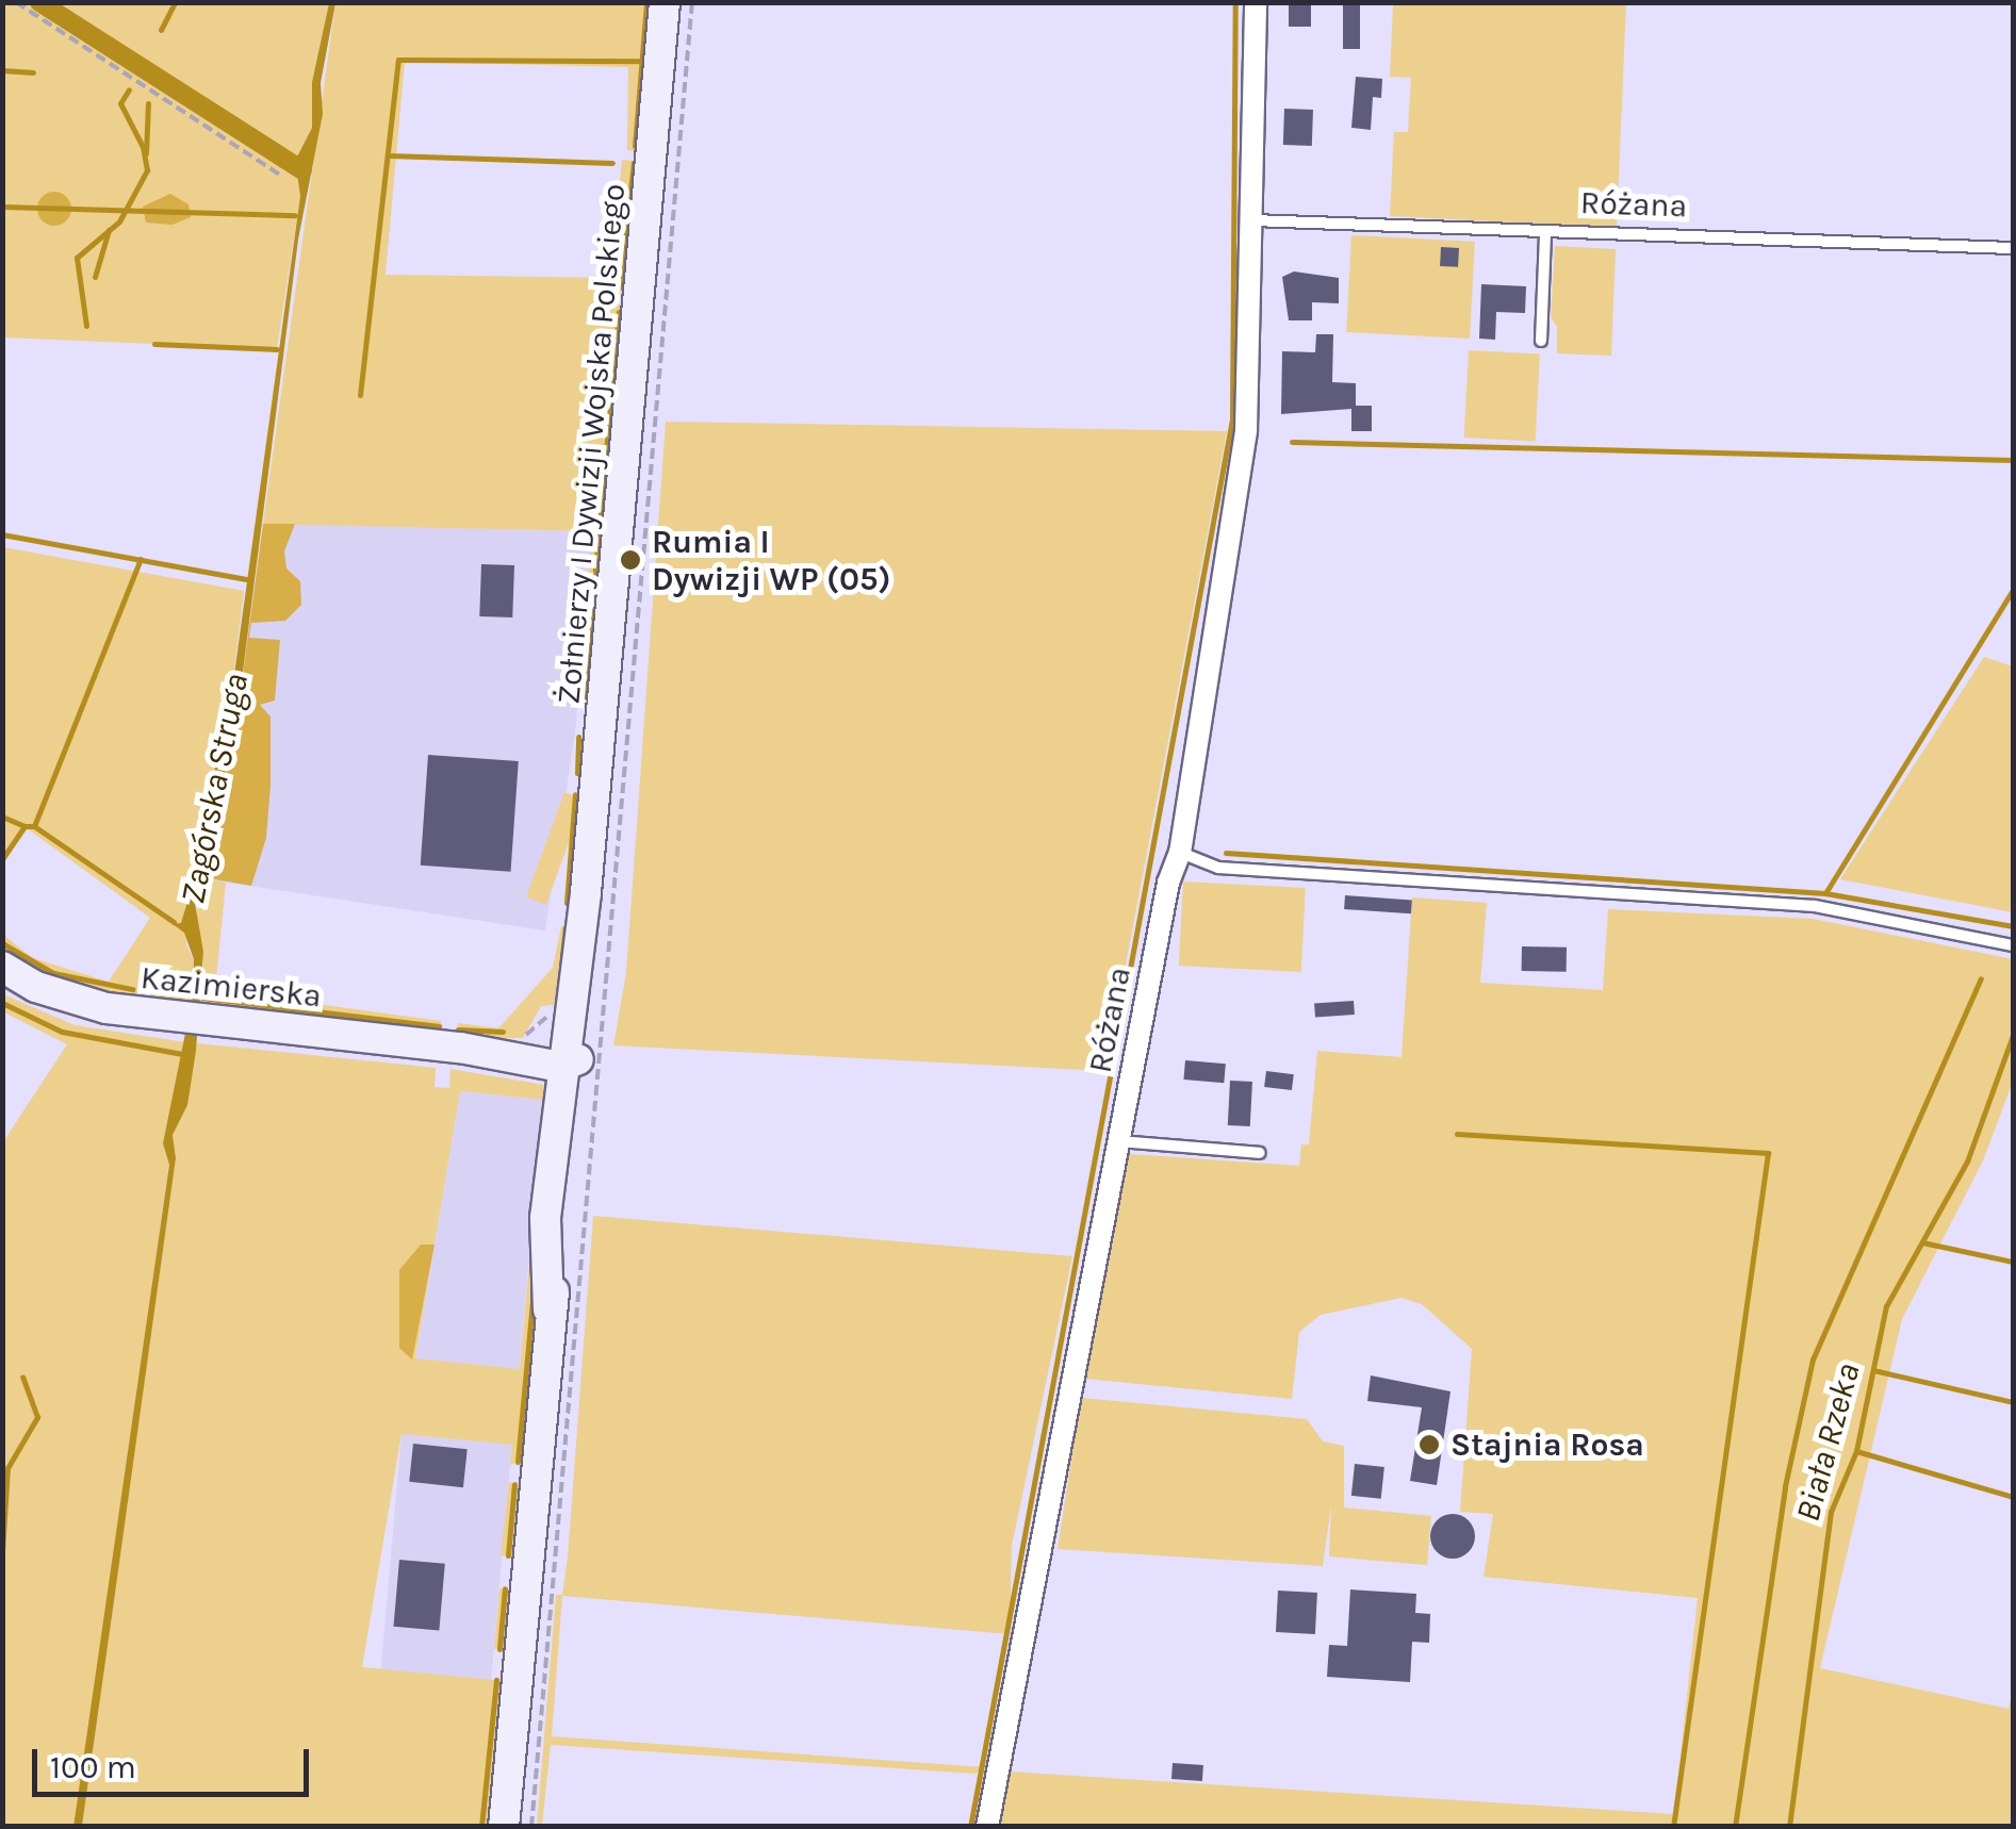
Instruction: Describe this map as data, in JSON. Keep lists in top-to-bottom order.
{
  "streets": {
    "street": ["Różana", "Żołnierzy I Dywizji Wojska Polskiego", "Kazimierska"]
  },
  "crossings": [
    ["Żołnierzy I Dywizji Wojska Polskiego", "Kazimierska"]
  ],
  "water": ["Zagórska Struga", "Biała Rzeka"],
  "places": ["Rumia I Dywizji WP (05)", "Stajnia Rosa"],
  "scale_bar": "100 m"
}
